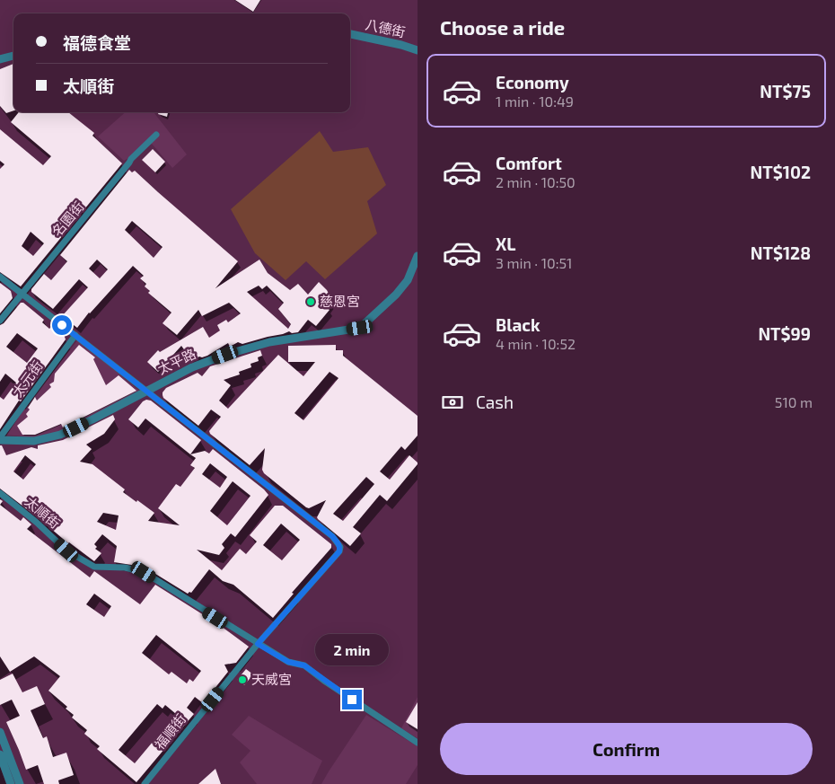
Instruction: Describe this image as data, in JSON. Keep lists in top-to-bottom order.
{
  "streets": {
    "street": [
      "八德街",
      "名園街",
      "太平路",
      "太元街",
      "太順街",
      "福順街"
    ]
  },
  "crossings": [
    ["太平路", "太元街"],
    ["太平路", "福順街"],
    ["太順街", "福順街"]
  ],
  "places": ["慈恩宮", "天威宮"],
  "page": {
    "heading": "Choose a ride",
    "banner": ["福德食堂", "太順街"],
    "list": [
      {
        "name": "Economy",
        "note": "1 min · 10:49",
        "value": "NT$75"
      },
      {
        "name": "Comfort",
        "note": "2 min · 10:50",
        "value": "NT$102"
      },
      {
        "name": "XL",
        "note": "3 min · 10:51",
        "value": "NT$128"
      },
      {
        "name": "Black",
        "note": "4 min · 10:52",
        "value": "NT$99"
      }
    ],
    "pay": ["Cash", "510 m"],
    "bubble": "2 min",
    "buttons": "Confirm"
  }
}
